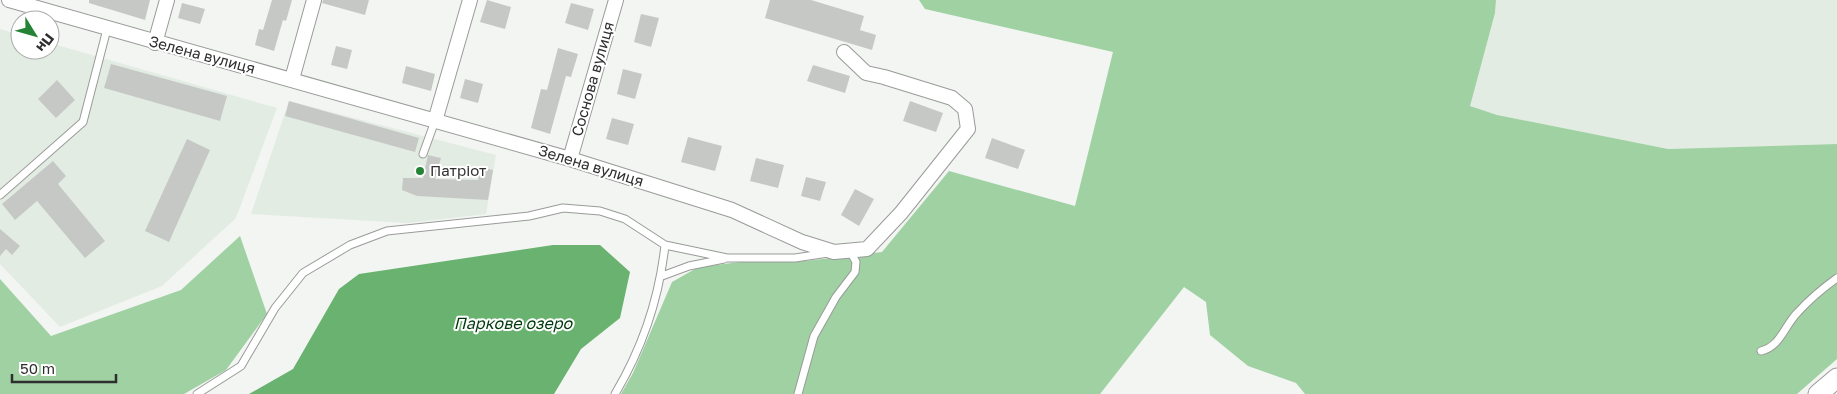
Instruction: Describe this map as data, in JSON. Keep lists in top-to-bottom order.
{
  "streets": {
    "street": ["Зелена вулиця", "Соснова вулиця"]
  },
  "crossings": [
    ["Зелена вулиця", "Соснова вулиця"]
  ],
  "water": ["Паркове озеро"],
  "places": ["Патріот"],
  "scale_bar": "50 m",
  "north": "bottom right"
}
